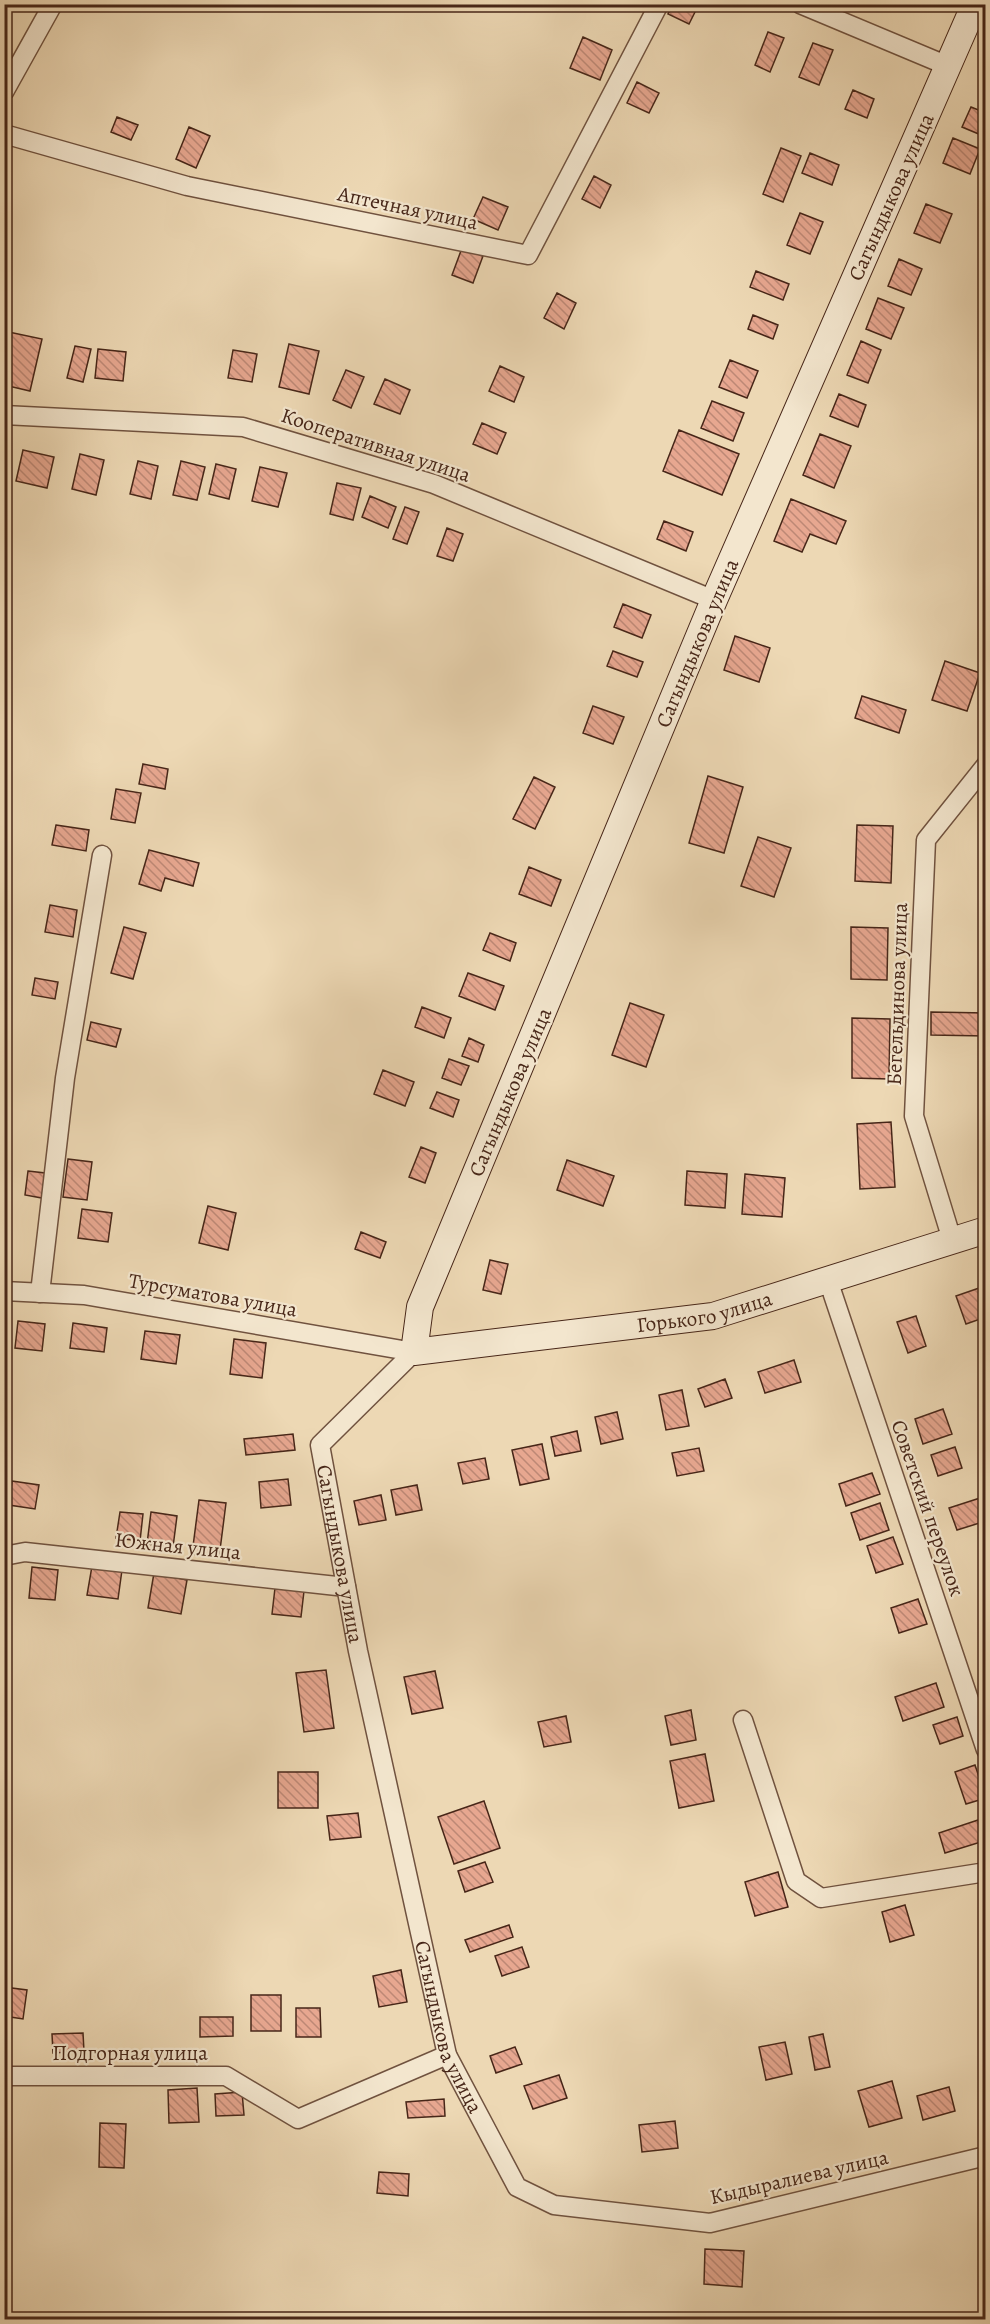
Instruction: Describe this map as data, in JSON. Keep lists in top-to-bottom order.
{
  "streets": {
    "street": [
      "Сагындыкова улица",
      "Аптечная улица",
      "Кооперативная улица",
      "Бегельдинова улица",
      "Турсуматова улица",
      "Горького улица",
      "Советский переулок",
      "Южная улица",
      "Подгорная улица",
      "Кыдыралиева улица"
    ]
  },
  "crossings": [
    ["Сагындыкова улица", "Кооперативная улица"],
    ["Сагындыкова улица", "Турсуматова улица"],
    ["Сагындыкова улица", "Горького улица"],
    ["Сагындыкова улица", "Южная улица"],
    ["Сагындыкова улица", "Подгорная улица"],
    ["Сагындыкова улица", "Кыдыралиева улица"],
    ["Бегельдинова улица", "Горького улица"],
    ["Турсуматова улица", "Горького улица"],
    ["Горького улица", "Советский переулок"]
  ]
}
